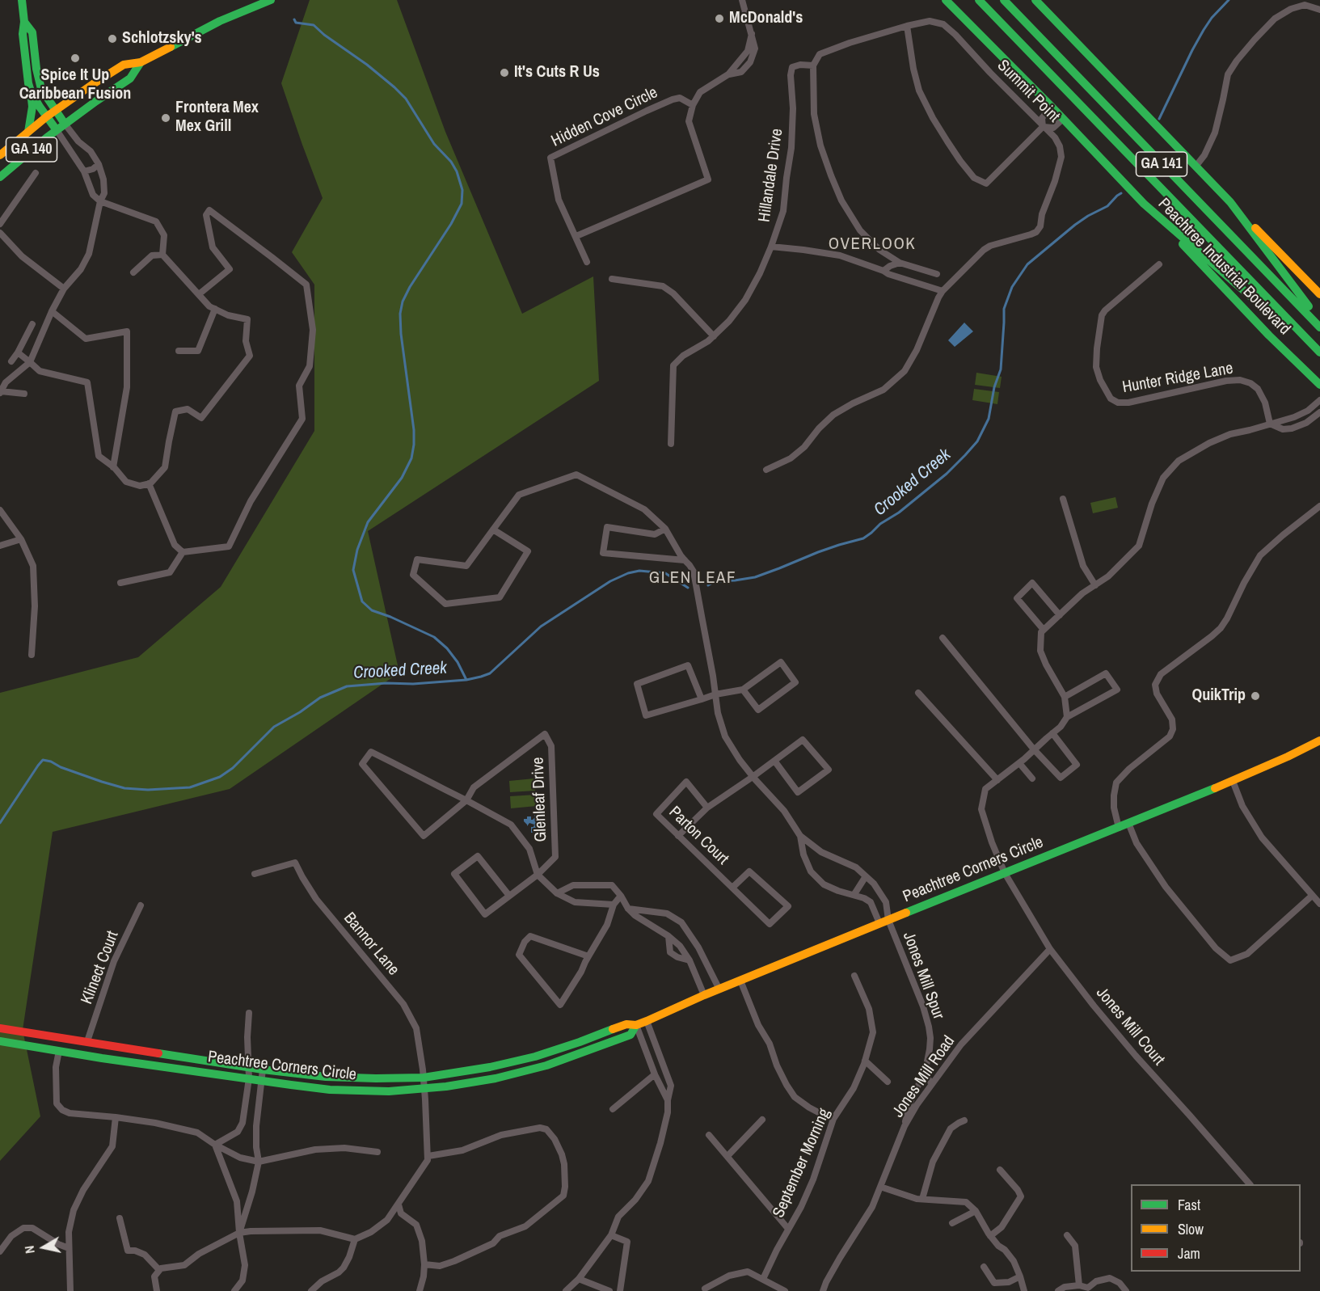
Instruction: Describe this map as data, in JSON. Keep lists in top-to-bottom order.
{
  "streets": {
    "main road": [
      "GA 140",
      "GA 141",
      "Peachtree Industrial Boulevard",
      "Peachtree Corners Circle"
    ],
    "street": [
      "Summit Point",
      "Hidden Cove Circle",
      "Hillandale Drive",
      "Hunter Ridge Lane",
      "Glenleaf Drive",
      "Parton Court",
      "Bannor Lane",
      "Klinect Court",
      "Jones Mill Spur",
      "Jones Mill Court",
      "Jones Mill Road",
      "September Morning"
    ]
  },
  "crossings": [
    ["Summit Point", "Hillandale Drive"],
    ["Peachtree Corners Circle", "Bannor Lane"],
    ["Peachtree Corners Circle", "Klinect Court"],
    ["Peachtree Corners Circle", "Jones Mill Spur"],
    ["Peachtree Corners Circle", "Jones Mill Court"],
    ["Jones Mill Spur", "Jones Mill Road"],
    ["Jones Mill Court", "Jones Mill Road"]
  ],
  "districts": ["OVERLOOK", "GLEN LEAF"],
  "water": ["Crooked Creek"],
  "places": [
    "McDonald's",
    "Schlotzsky's",
    "Spice It Up Caribbean Fusion",
    "It's Cuts R Us",
    "Frontera Mex Mex Grill",
    "QuikTrip"
  ],
  "legend": ["Fast", "Slow", "Jam"],
  "north": "left"
}
